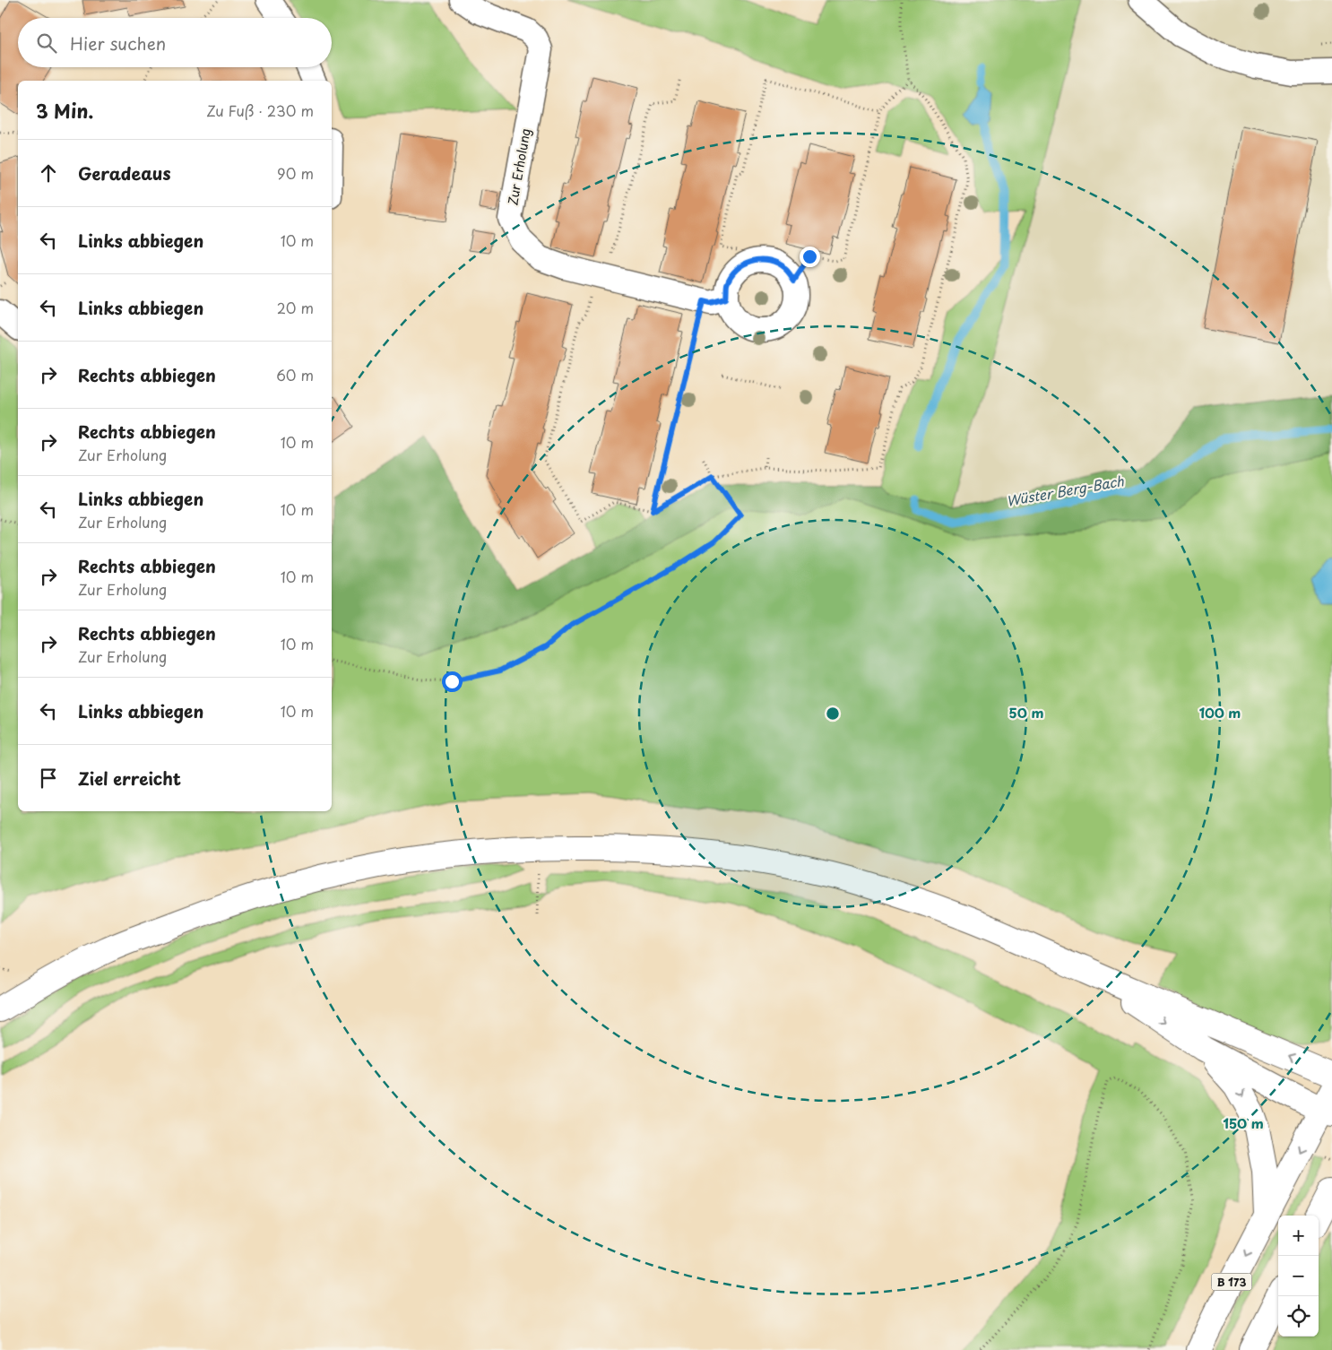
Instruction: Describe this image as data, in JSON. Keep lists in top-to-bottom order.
{
  "streets": {
    "main road": ["B 173"],
    "street": ["Zur Erholung"]
  },
  "water": ["Wüster Berg-Bach"],
  "page": {
    "search": "Hier suchen",
    "heading": ["3 Min.", "Zu Fuß · 230 m"],
    "list": [
      ["Geradeaus", "90 m"],
      ["Links abbiegen", "10 m"],
      ["Links abbiegen", "20 m"],
      ["Rechts abbiegen", "60 m"],
      ["Rechts abbiegen", "Zur Erholung", "10 m"],
      ["Links abbiegen", "Zur Erholung", "10 m"],
      ["Rechts abbiegen", "Zur Erholung", "10 m"],
      ["Rechts abbiegen", "Zur Erholung", "10 m"],
      ["Links abbiegen", "10 m"],
      "Ziel erreicht"
    ],
    "map_buttons": ["+", "−"]
  },
  "rings": ["50 m", "100 m", "150 m"]
}
